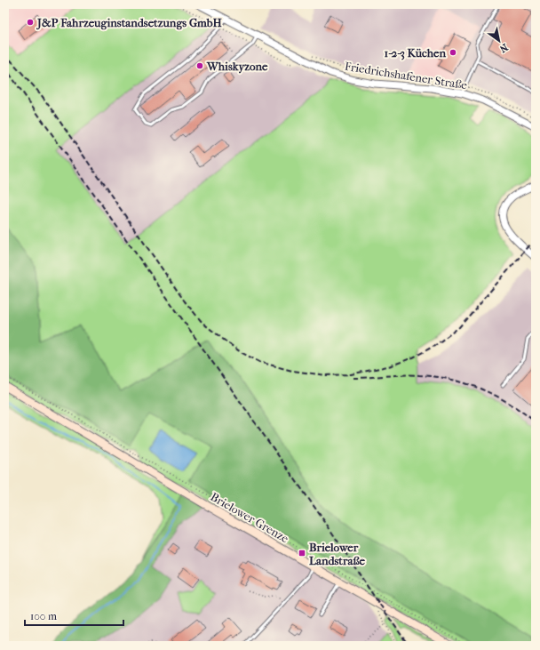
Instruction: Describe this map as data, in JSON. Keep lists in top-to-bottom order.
{
  "streets": {
    "main road": ["Brielower Grenze"],
    "street": ["Friedrichshafener Straße"]
  },
  "places": {
    "other": ["J&P Fahrzeuginstandsetzungs GmbH", "1-2-3 Küchen", "Whiskyzone"],
    "transit": ["Brielower Landstraße"]
  },
  "scale_bar": "100 m",
  "north": "bottom right"
}
